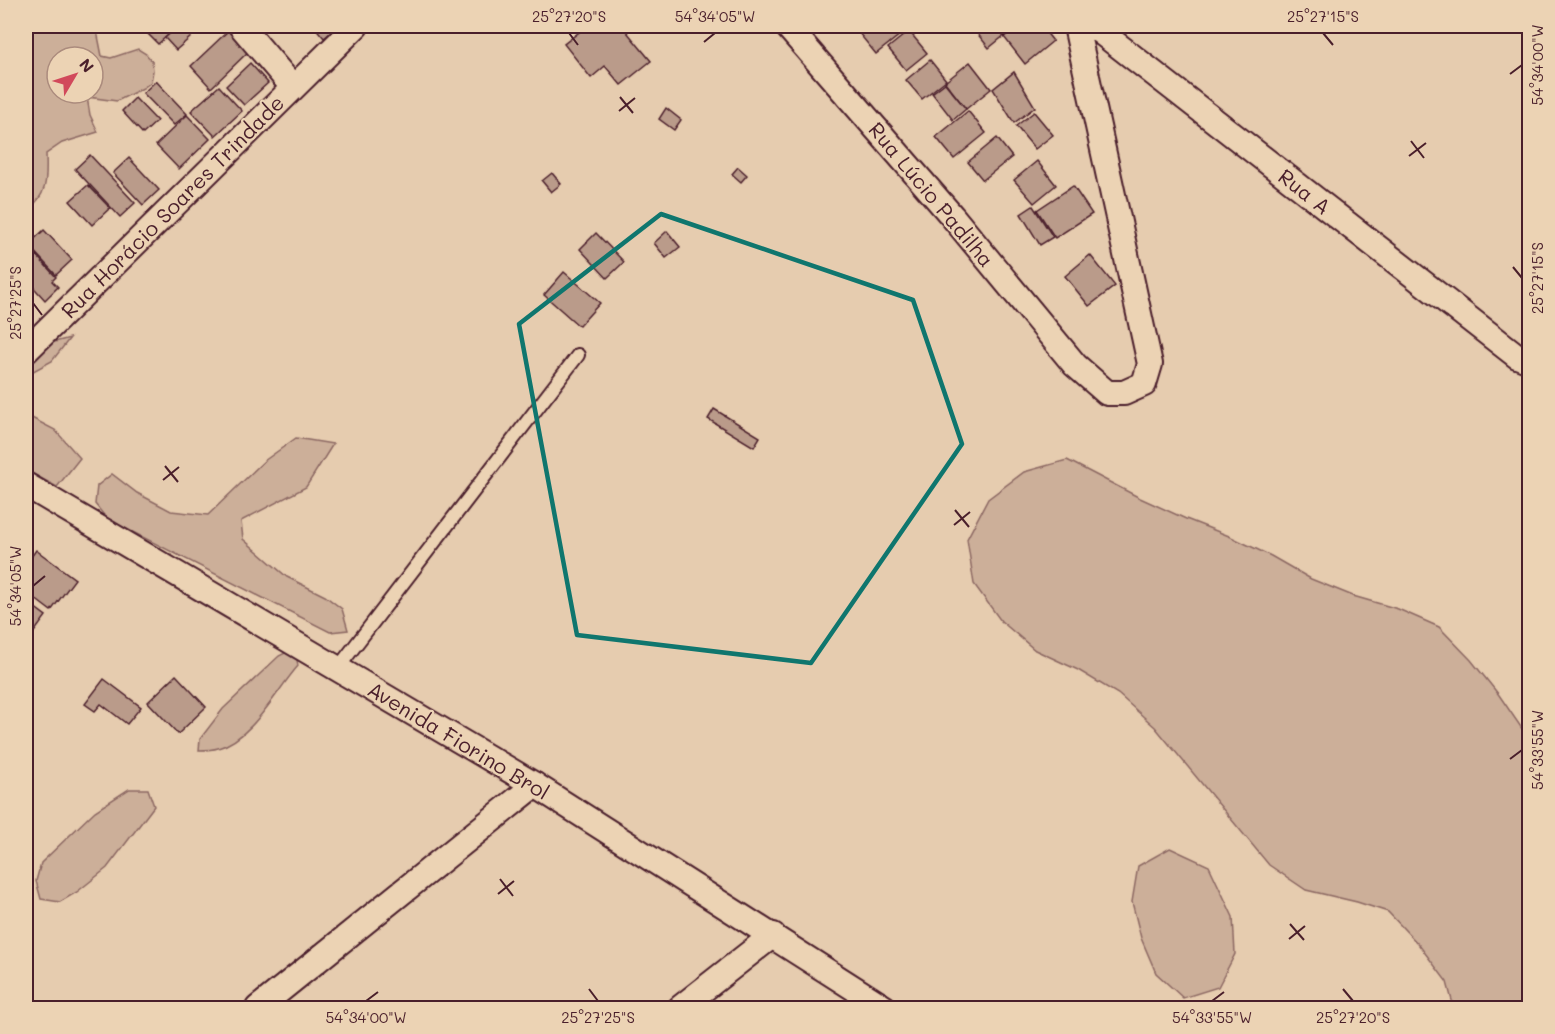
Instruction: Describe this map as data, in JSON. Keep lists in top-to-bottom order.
{
  "streets": {
    "street": [
      "Rua A",
      "Rua Lúcio Padilha",
      "Rua Horácio Soares Trindade",
      "Avenida Fiorino Brol"
    ]
  },
  "north": "top right",
  "coordinates": [
    "25°27'20\"S",
    "54°34'05\"W",
    "25°27'15\"S",
    "54°34'00\"W",
    "25°27'25\"S",
    "54°33'55\"W"
  ]
}
